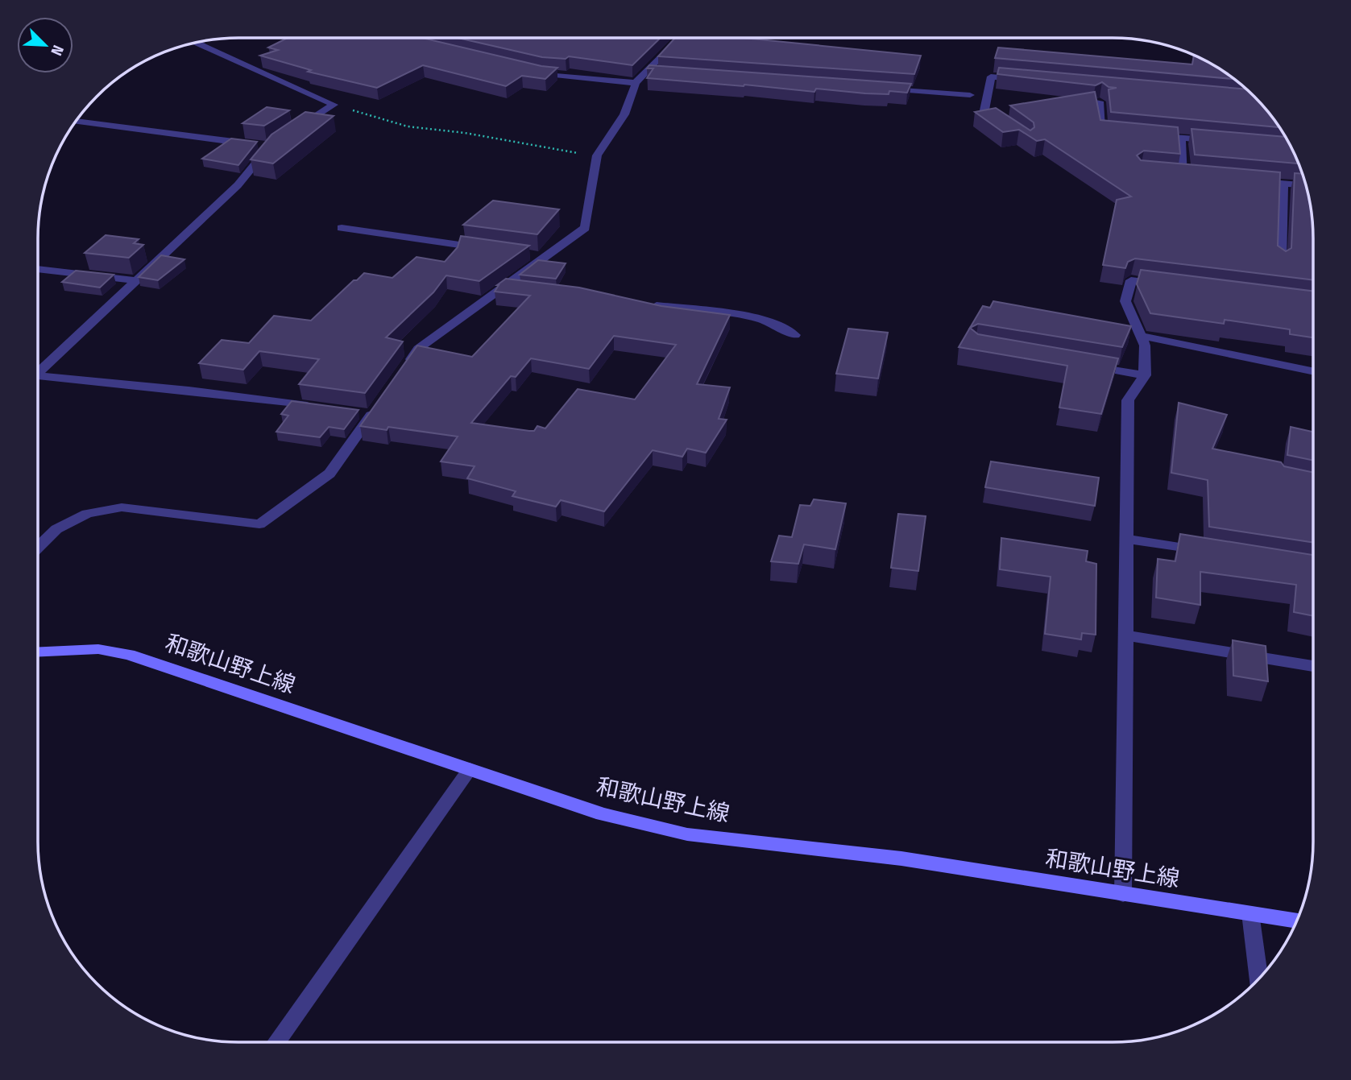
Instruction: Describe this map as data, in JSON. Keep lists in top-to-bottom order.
{
  "streets": {
    "main road": ["和歌山野上線"]
  },
  "north": "bottom right"
}
